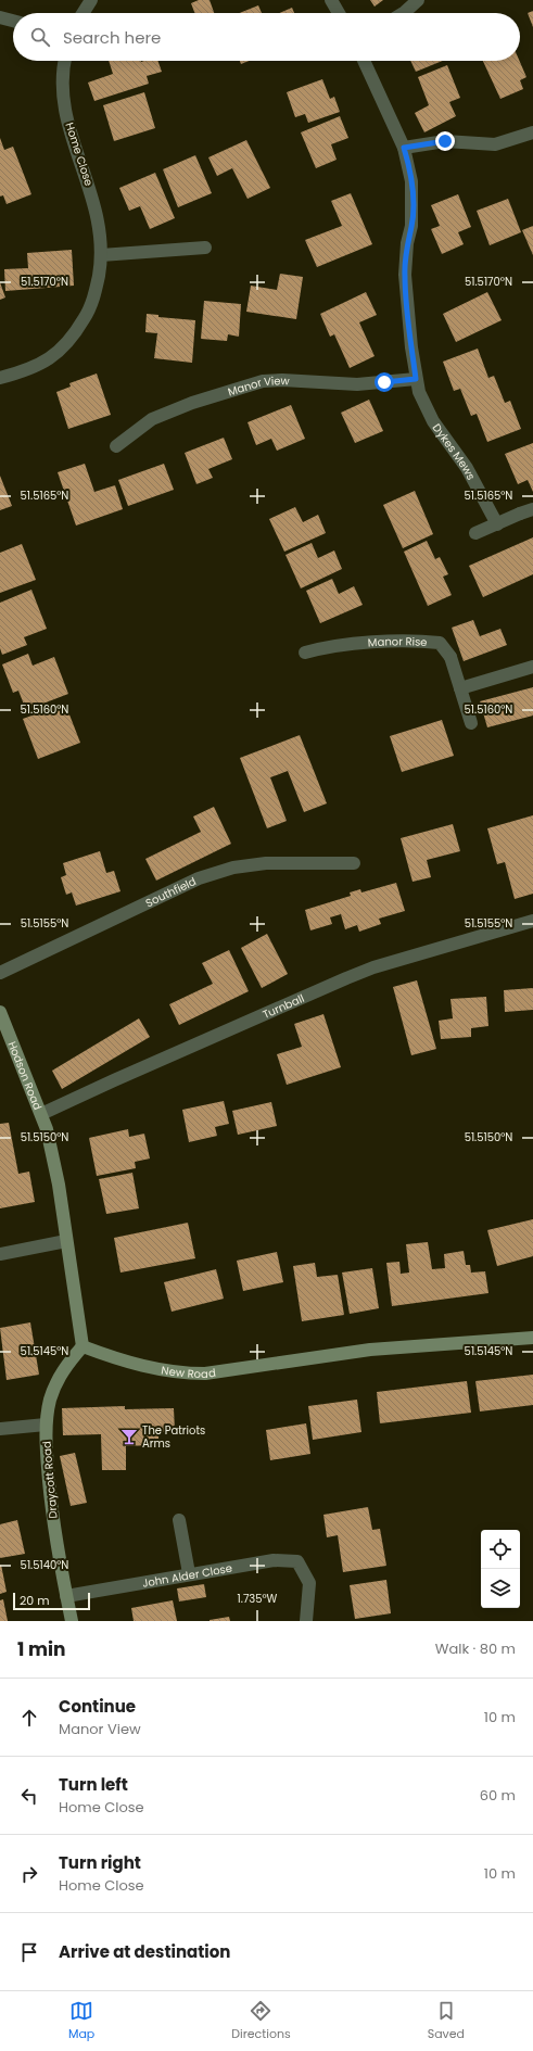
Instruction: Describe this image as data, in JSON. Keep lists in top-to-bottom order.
{
  "streets": {
    "main road": ["Hodson Road", "New Road", "Draycott Road"],
    "street": [
      "Home Close",
      "Manor View",
      "Dykes Mews",
      "Manor Rise",
      "Southfield",
      "Turnball",
      "John Alder Close"
    ]
  },
  "crossings": [
    ["Manor View", "Dykes Mews"],
    ["Turnball", "Hodson Road"],
    ["New Road", "Draycott Road"],
    ["Draycott Road", "John Alder Close"]
  ],
  "places": {
    "bar": ["The Patriots Arms"]
  },
  "scale_bar": "20 m",
  "page": {
    "search": "Search here",
    "scale": "20 m",
    "heading": ["1 min", "Walk · 80 m"],
    "list": [
      ["Continue", "Manor View", "10 m"],
      ["Turn left", "Home Close", "60 m"],
      ["Turn right", "Home Close", "10 m"],
      "Arrive at destination"
    ],
    "nav": ["Map", "Directions", "Saved"]
  },
  "coordinates": [
    "51.5170°N",
    "51.5165°N",
    "51.5160°N",
    "51.5155°N",
    "51.5150°N",
    "51.5145°N",
    "51.5140°N",
    "1.735°W"
  ]
}
